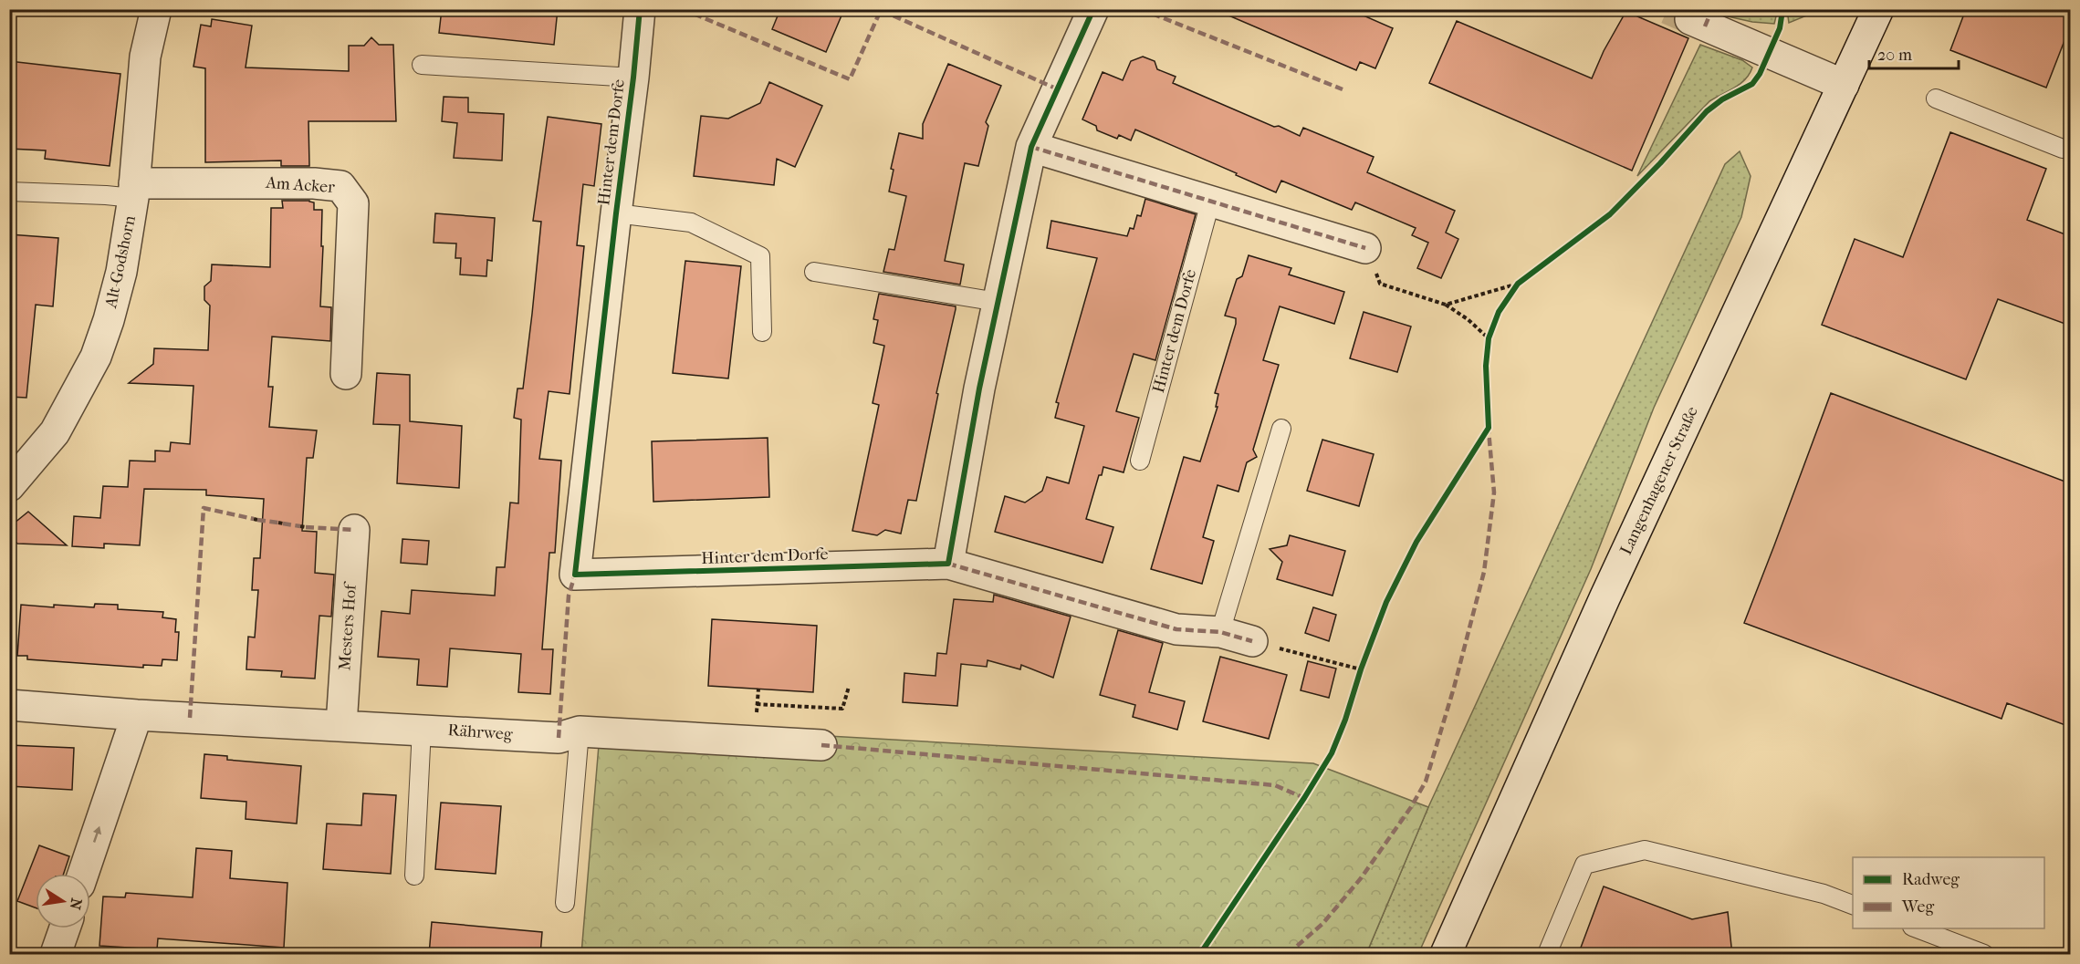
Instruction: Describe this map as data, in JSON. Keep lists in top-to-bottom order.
{
  "streets": {
    "street": [
      "Hinter dem Dorfe",
      "Am Acker",
      "Alt-Godshorn",
      "Langenhagener Straße",
      "Mesters Hof",
      "Rährweg"
    ]
  },
  "crossings": [
    ["Am Acker", "Alt-Godshorn"],
    ["Mesters Hof", "Rährweg"]
  ],
  "legend": ["Radweg", "Weg"],
  "scale_bar": "20 m",
  "north": "right"
}
